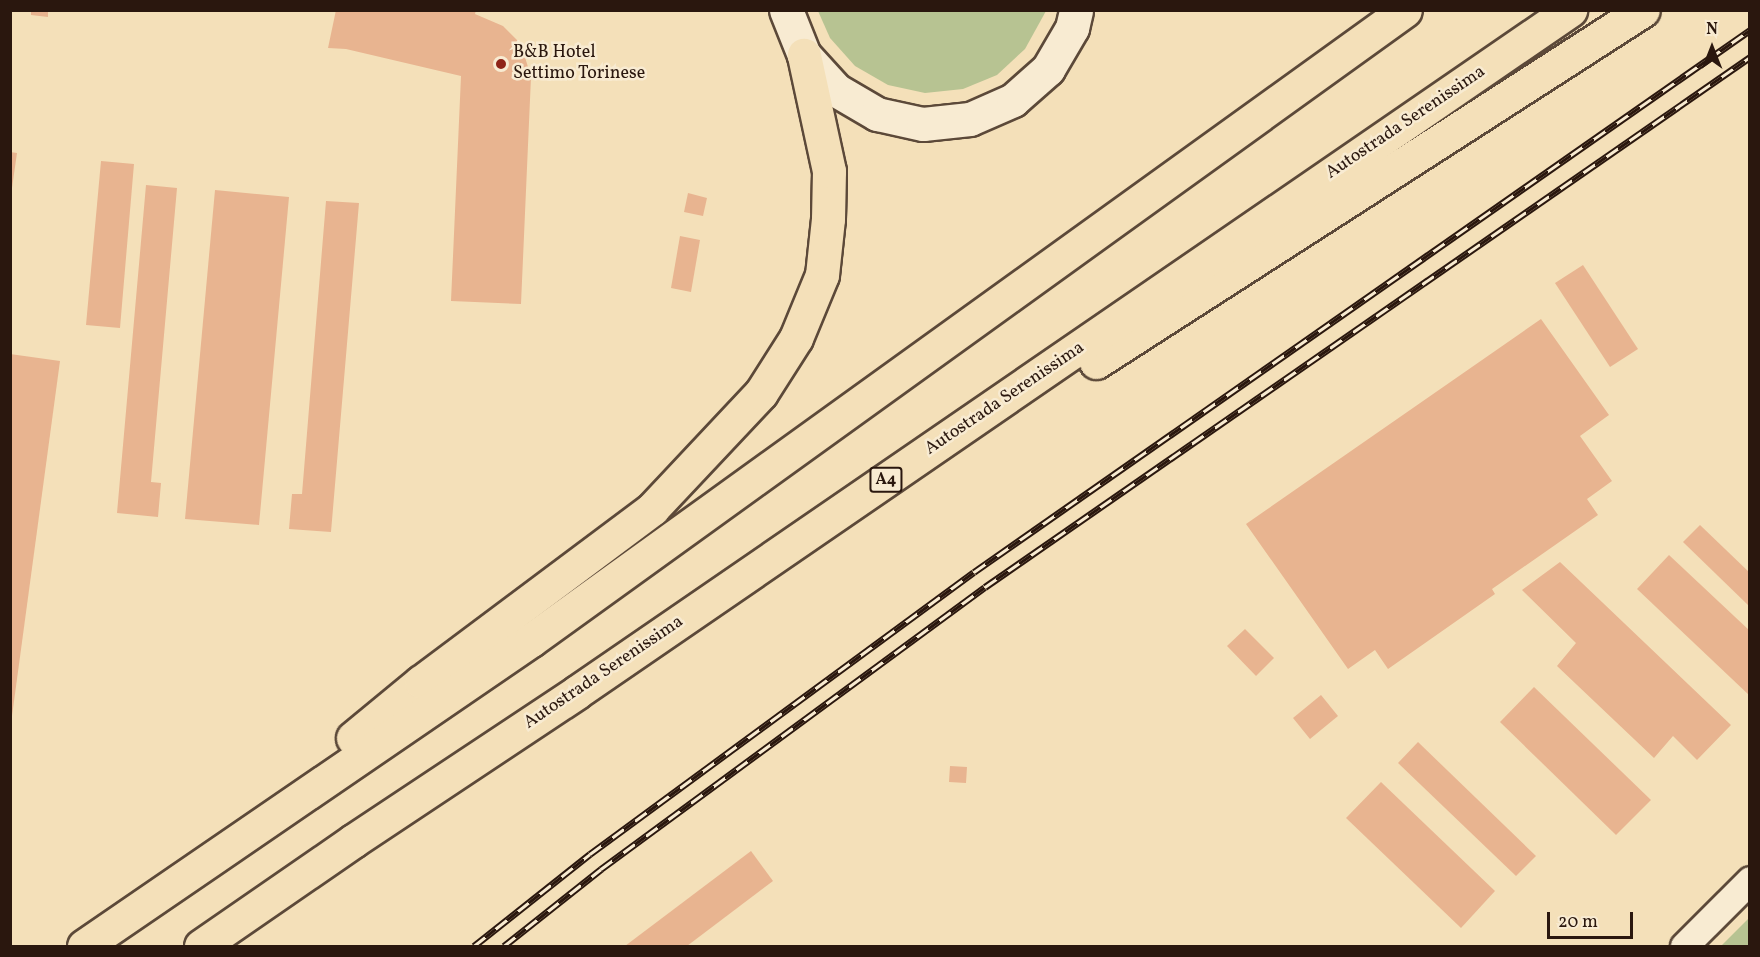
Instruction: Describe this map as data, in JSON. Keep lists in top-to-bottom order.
{
  "streets": {
    "highway": ["Autostrada Serenissima", "A4"]
  },
  "places": ["B&B Hotel Settimo Torinese"],
  "scale_bar": "20 m",
  "north": "top"
}
